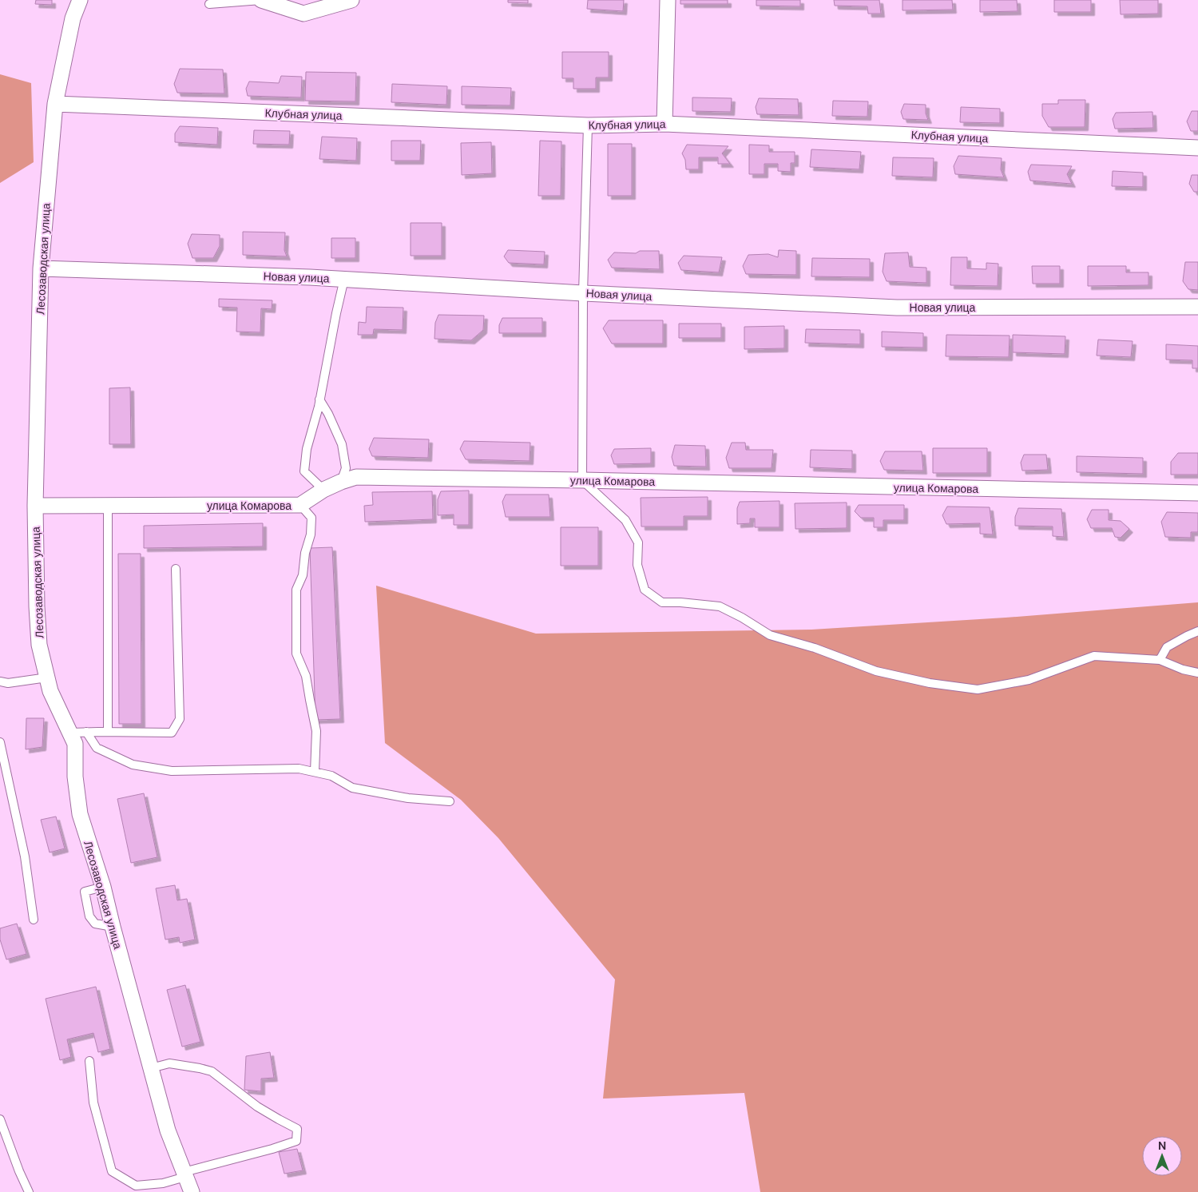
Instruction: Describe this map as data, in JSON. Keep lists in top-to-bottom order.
{
  "streets": {
    "street": [
      "Клубная улица",
      "Лесозаводская улица",
      "Новая улица",
      "улица Комарова"
    ]
  },
  "crossings": [
    ["Клубная улица", "Лесозаводская улица"],
    ["Лесозаводская улица", "Новая улица"],
    ["Лесозаводская улица", "улица Комарова"]
  ],
  "north": "top"
}
